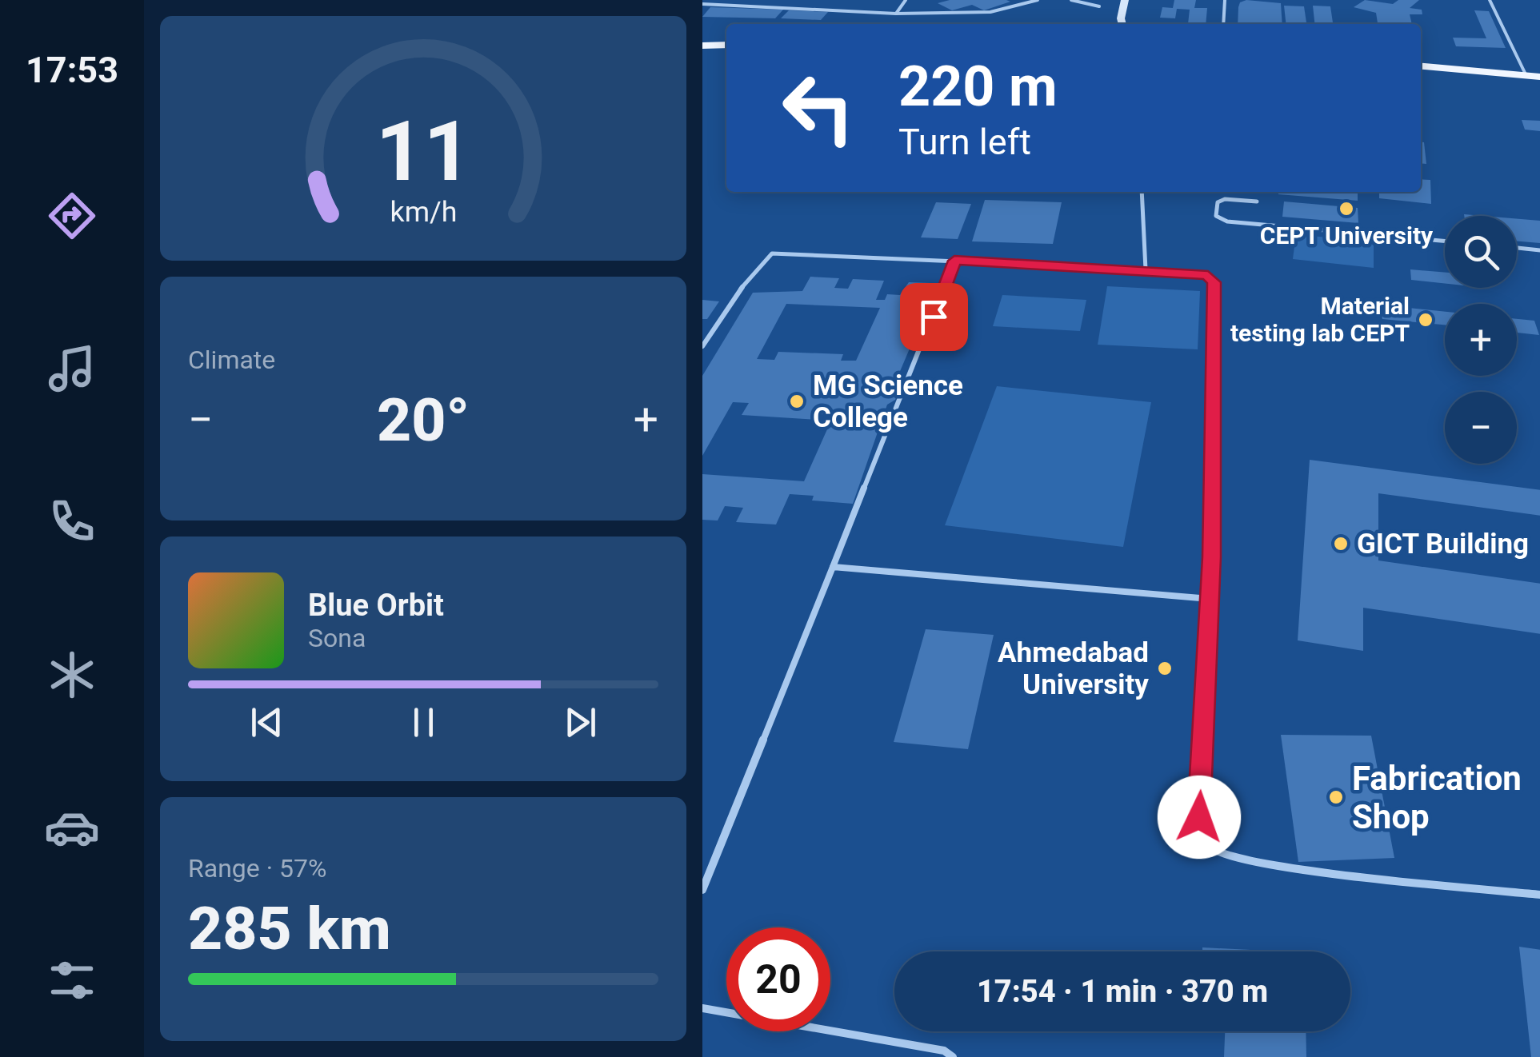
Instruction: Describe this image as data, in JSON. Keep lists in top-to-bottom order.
{
  "places": [
    "CEPT University",
    "Material testing lab CEPT",
    "MG Science College",
    "GICT Building",
    "Ahmedabad University",
    "Fabrication Shop"
  ],
  "page": {
    "tabs": "17:53",
    "turn": ["220 m", "Turn left"],
    "map_buttons": ["+", "−"],
    "tile": [
      "Climate",
      ["Range · 57%", "285 km"]
    ],
    "heat": ["−", "20°", "+"],
    "song": ["Blue Orbit", "Sona"],
    "limit": "20",
    "trip": "17:54 · 1 min · 370 m",
    "gauge": ["11", "km/h"]
  }
}
